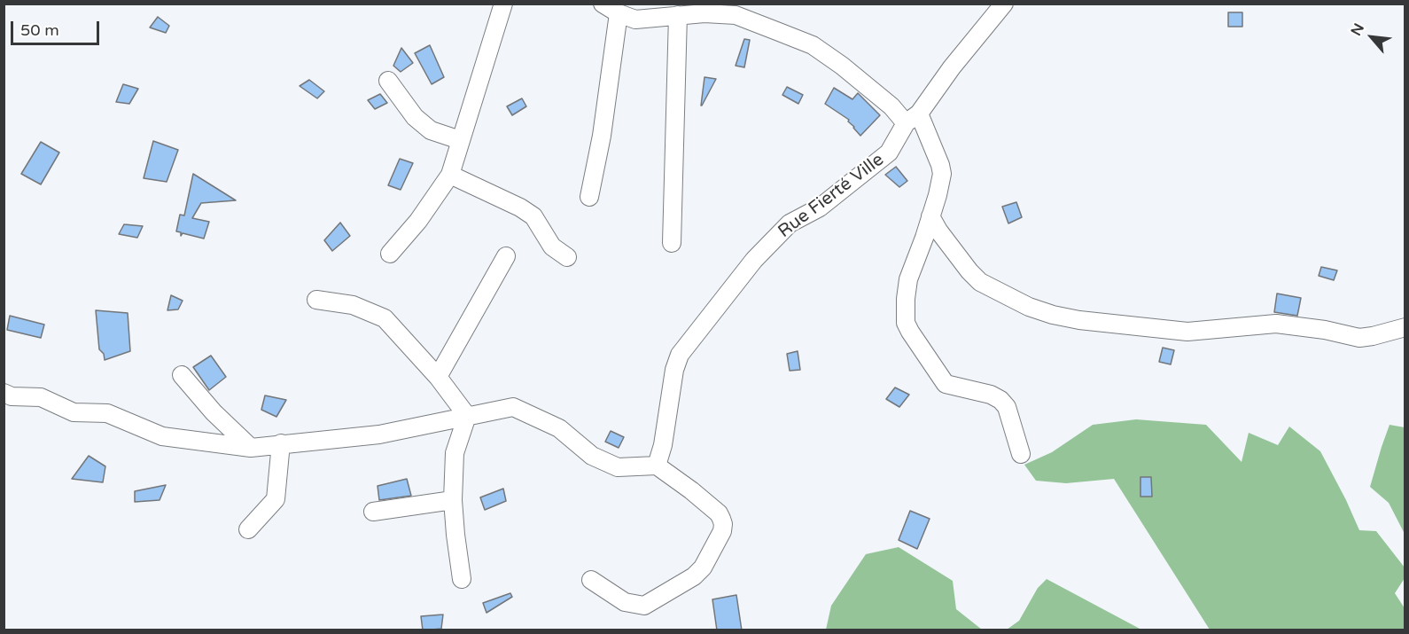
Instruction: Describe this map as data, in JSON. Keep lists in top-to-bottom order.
{
  "streets": {
    "street": ["Rue Fierté Ville"]
  },
  "scale_bar": "50 m",
  "north": "top left"
}
